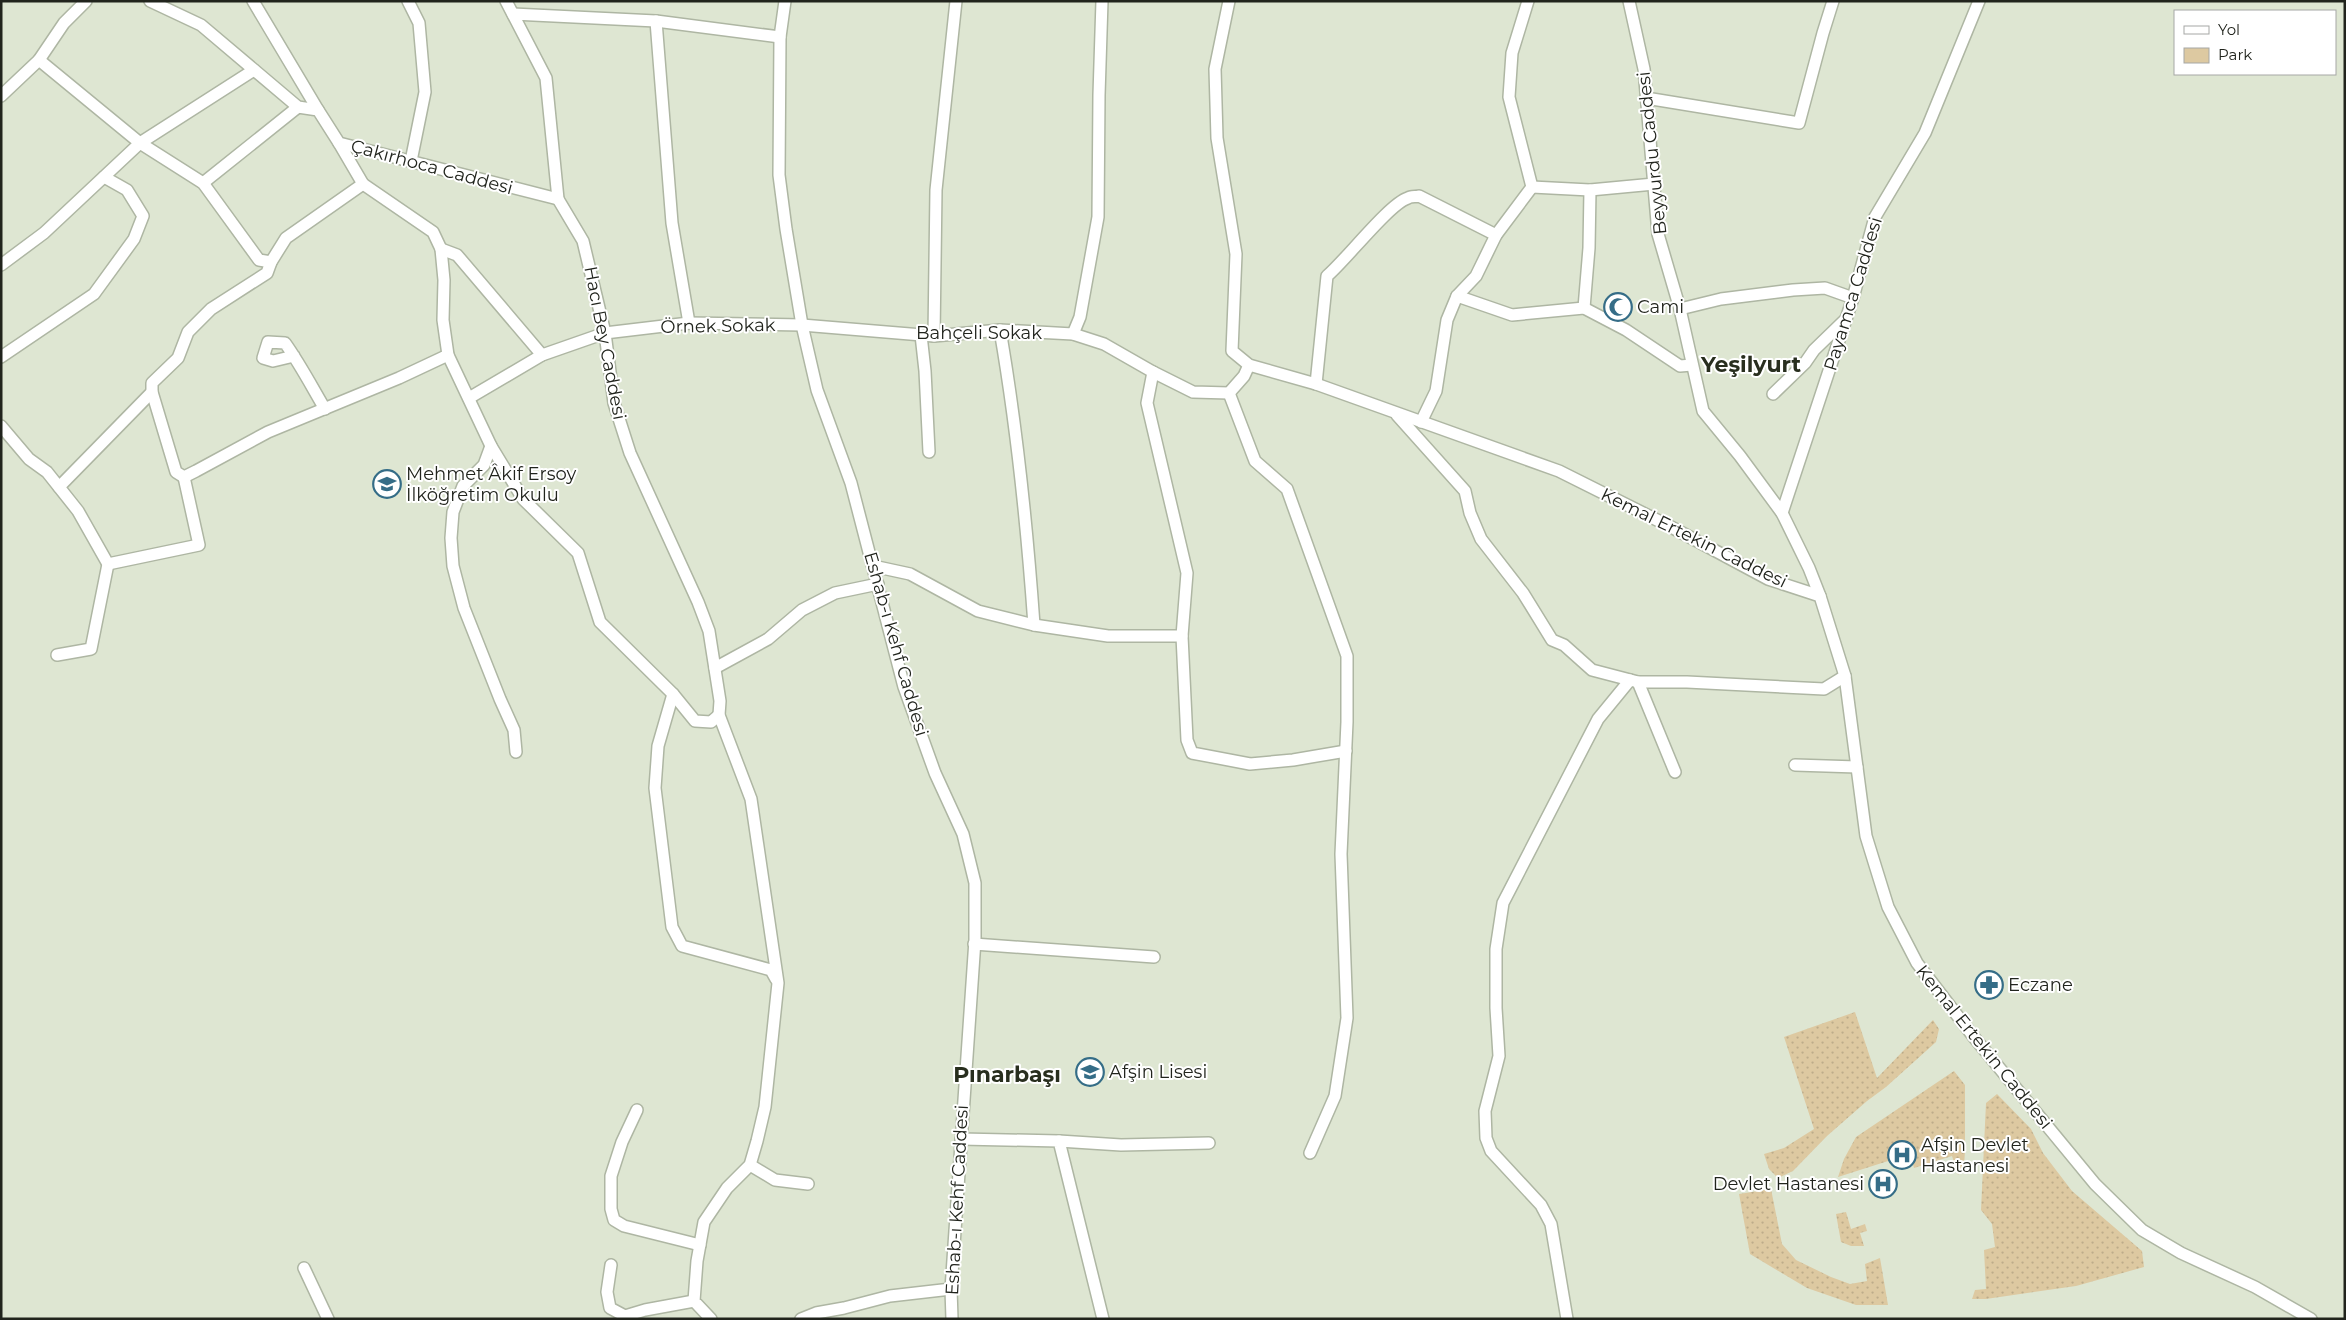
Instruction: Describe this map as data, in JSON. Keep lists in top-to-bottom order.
{
  "streets": {
    "street": [
      "Beyyurdu Caddesi",
      "Çakırhoca Caddesi",
      "Payamca Caddesi",
      "Örnek Sokak",
      "Bahçeli Sokak",
      "Hacı Bey Caddesi",
      "Kemal Ertekin Caddesi",
      "Eshab-ı Kehf Caddesi"
    ]
  },
  "crossings": [
    ["Beyyurdu Caddesi", "Payamca Caddesi"],
    ["Beyyurdu Caddesi", "Kemal Ertekin Caddesi"],
    ["Çakırhoca Caddesi", "Hacı Bey Caddesi"],
    ["Örnek Sokak", "Bahçeli Sokak"],
    ["Örnek Sokak", "Hacı Bey Caddesi"],
    ["Örnek Sokak", "Eshab-ı Kehf Caddesi"],
    ["Bahçeli Sokak", "Eshab-ı Kehf Caddesi"]
  ],
  "districts": ["Yeşilyurt", "Pınarbaşı"],
  "places": {
    "mosque": ["Cami"],
    "school or university": ["Mehmet Âkif Ersoy İlköğretim Okulu", "Afşin Lisesi"],
    "pharmacy": ["Eczane"],
    "hospital": ["Afşin Devlet Hastanesi", "Devlet Hastanesi"]
  },
  "legend": ["Yol", "Park"]
}
